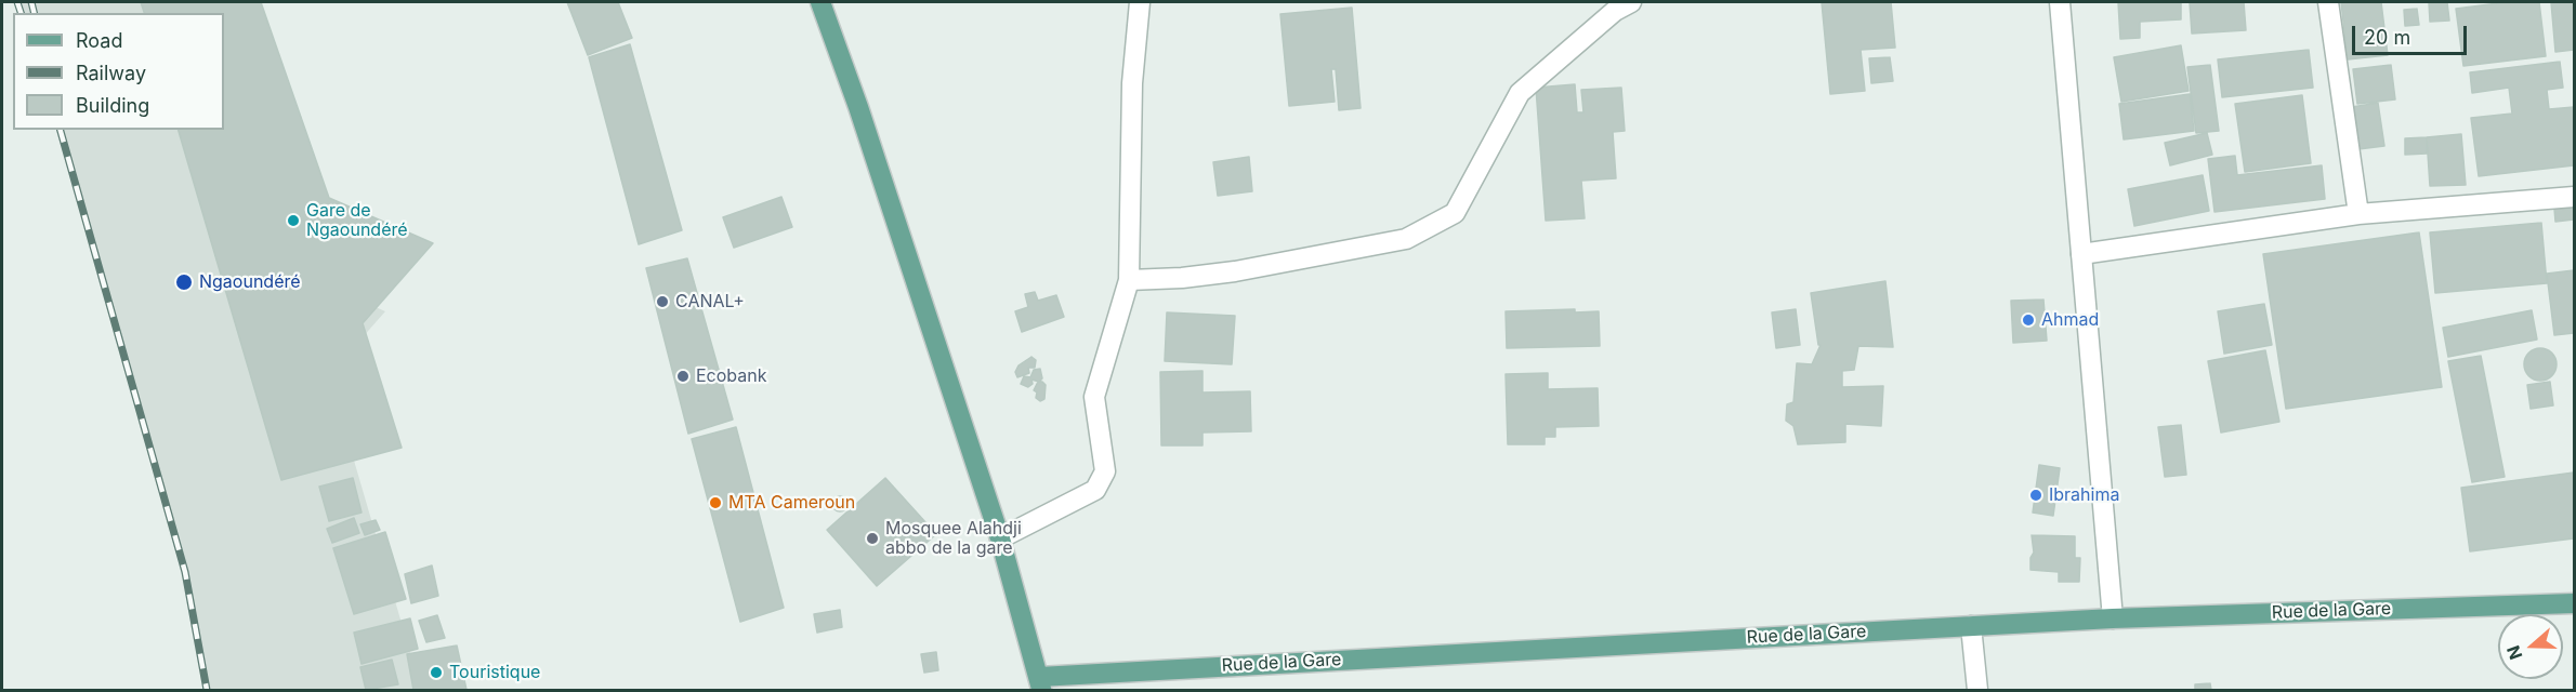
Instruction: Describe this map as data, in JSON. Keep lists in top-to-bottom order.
{
  "streets": {
    "main road": ["Rue de la Gare"]
  },
  "places": [
    "Gare de Ngaoundéré",
    "Ngaoundéré",
    "CANAL+",
    "Ahmad",
    "Ecobank",
    "Ibrahima",
    "MTA Cameroun",
    "Mosquee Alahdji abbo de la gare",
    "Touristique"
  ],
  "legend": ["Road", "Railway", "Building"],
  "scale_bar": "20 m",
  "north": "left"
}
